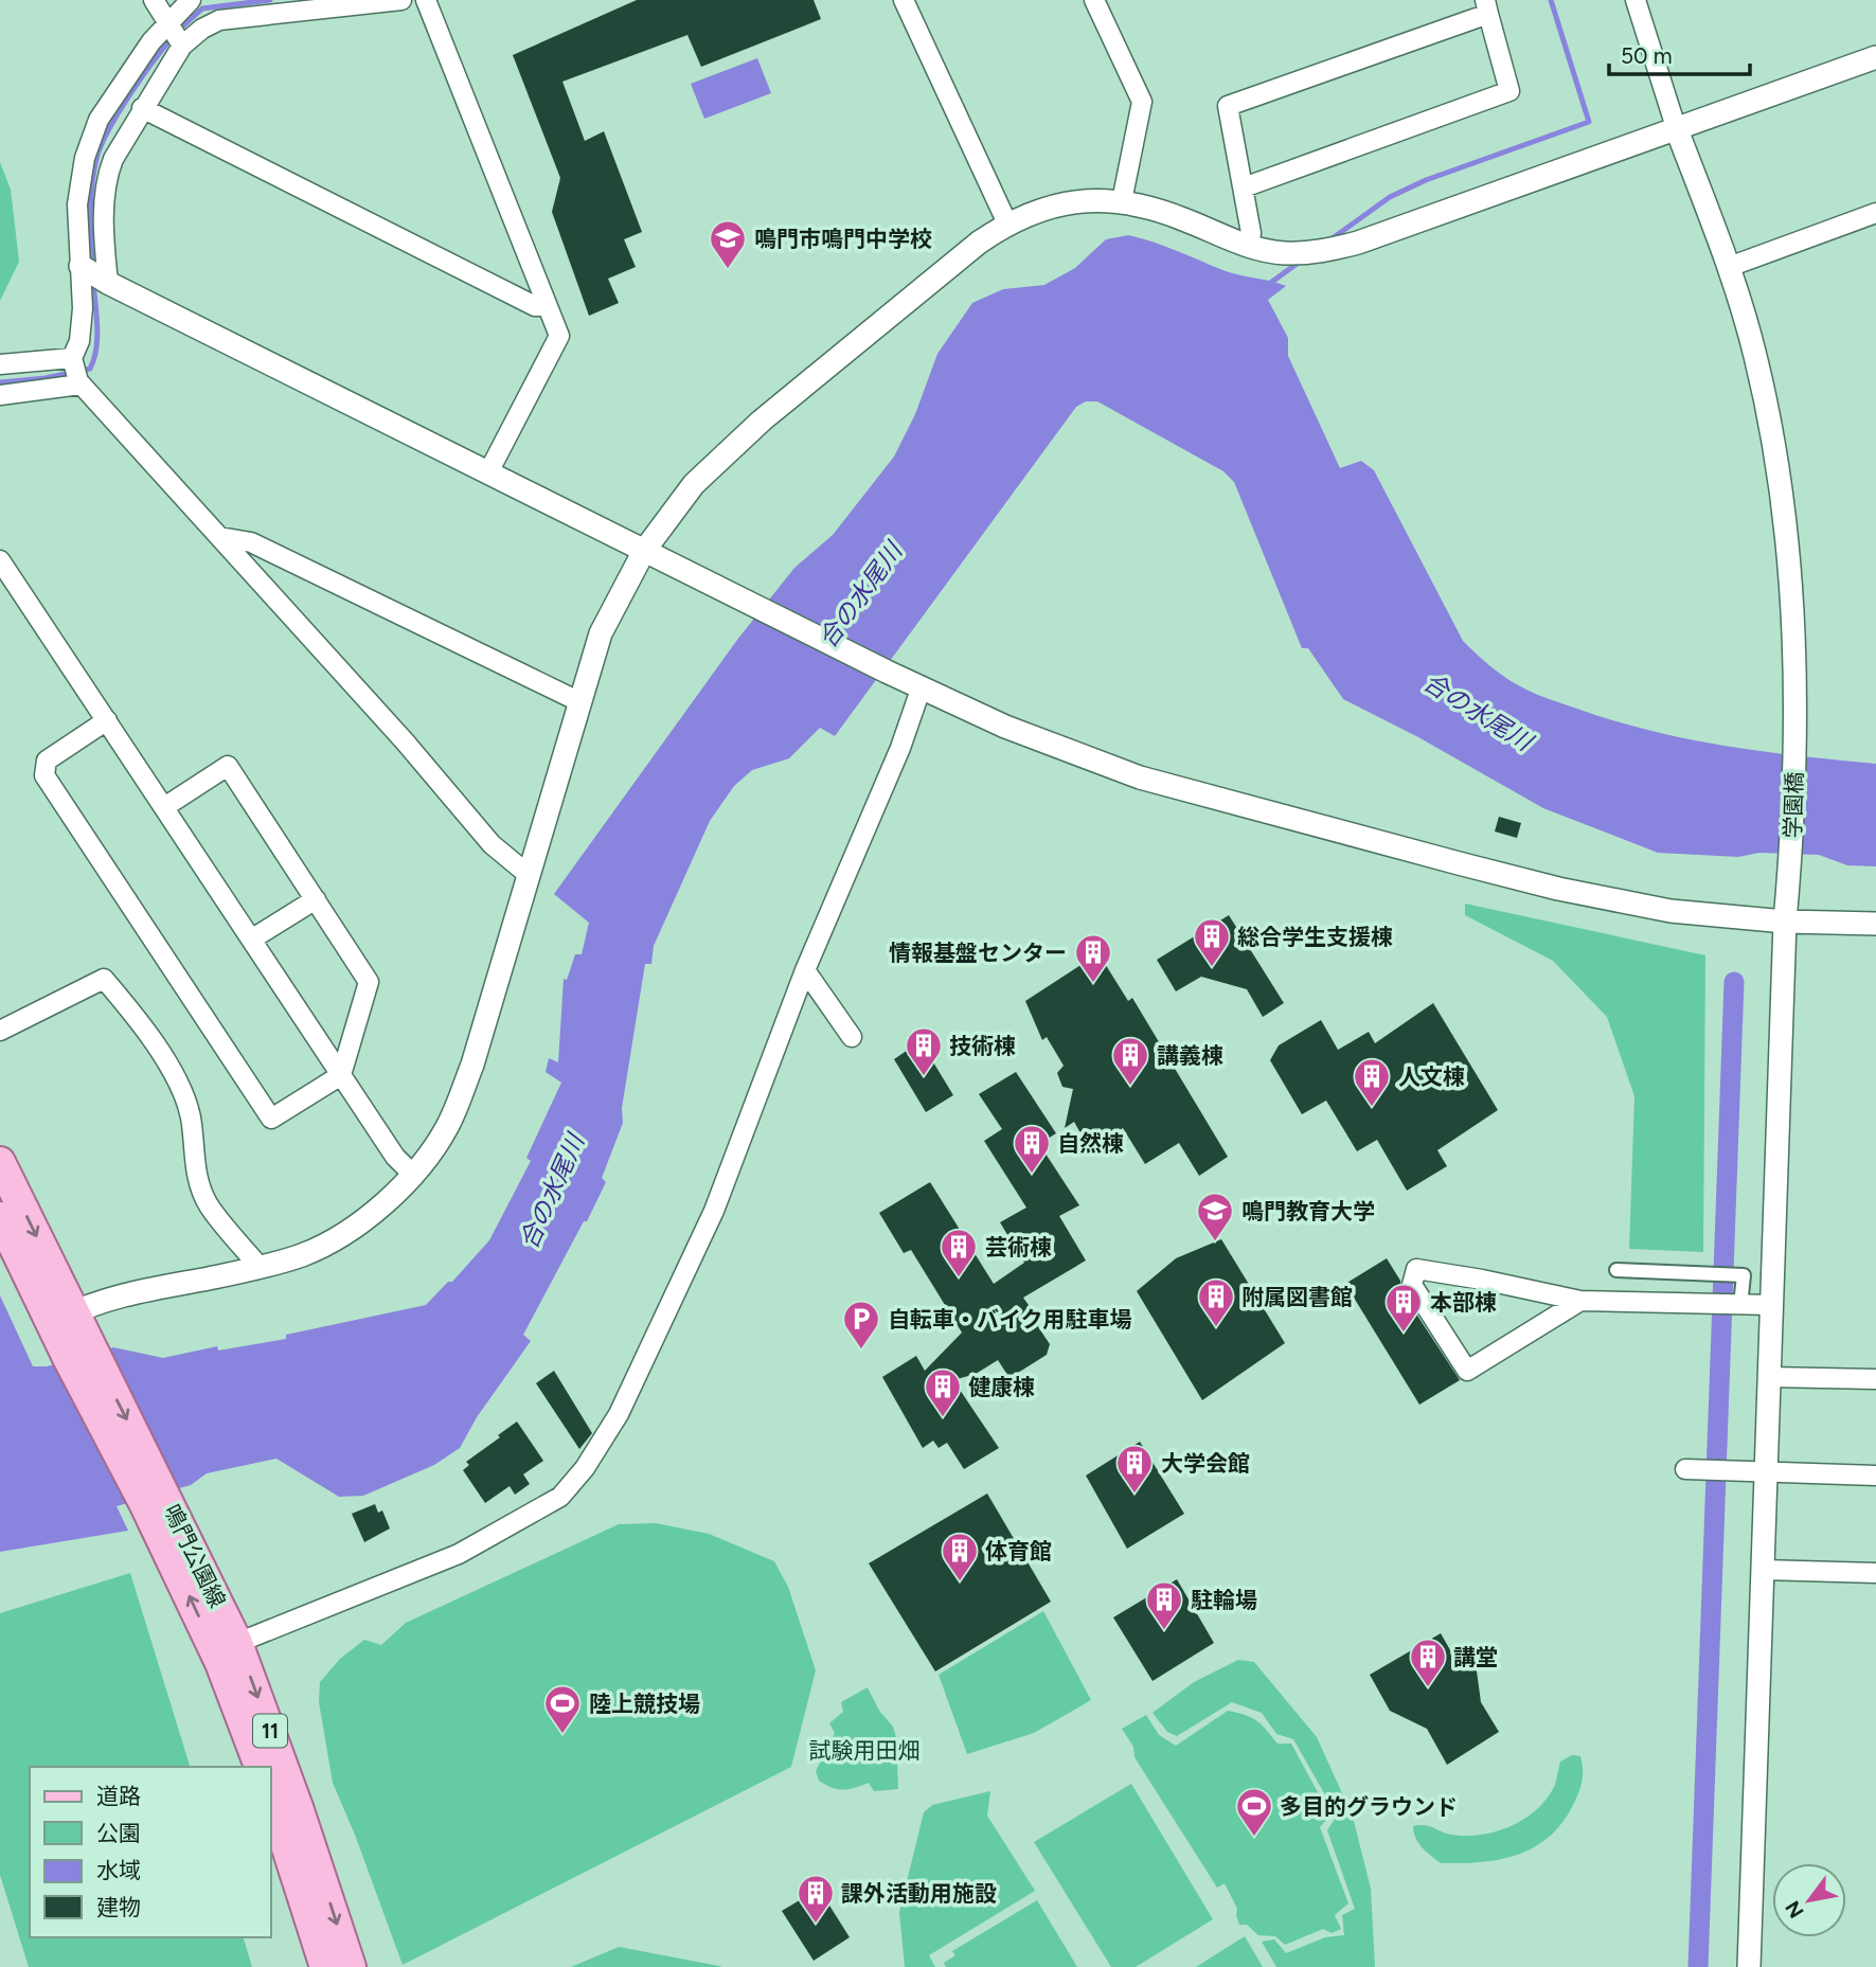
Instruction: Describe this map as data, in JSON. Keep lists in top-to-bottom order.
{
  "streets": {
    "main road": ["鳴門公園線", "11"],
    "street": ["学園橋"]
  },
  "water": ["合の水尾川"],
  "parks": ["試験用田畑"],
  "places": {
    "school or university": ["鳴門市鳴門中学校", "鳴門教育大学"],
    "building": [
      "総合学生支援棟",
      "情報基盤センター",
      "技術棟",
      "講義棟",
      "人文棟",
      "自然棟",
      "芸術棟",
      "附属図書館",
      "本部棟",
      "健康棟",
      "大学会館",
      "体育館",
      "駐輪場",
      "講堂",
      "課外活動用施設"
    ],
    "parking": ["自転車・バイク用駐車場"],
    "sports": ["陸上競技場", "多目的グラウンド"]
  },
  "legend": [
    "道路",
    "公園",
    "水域",
    "建物"
  ],
  "scale_bar": "50 m",
  "north": "bottom left"
}
